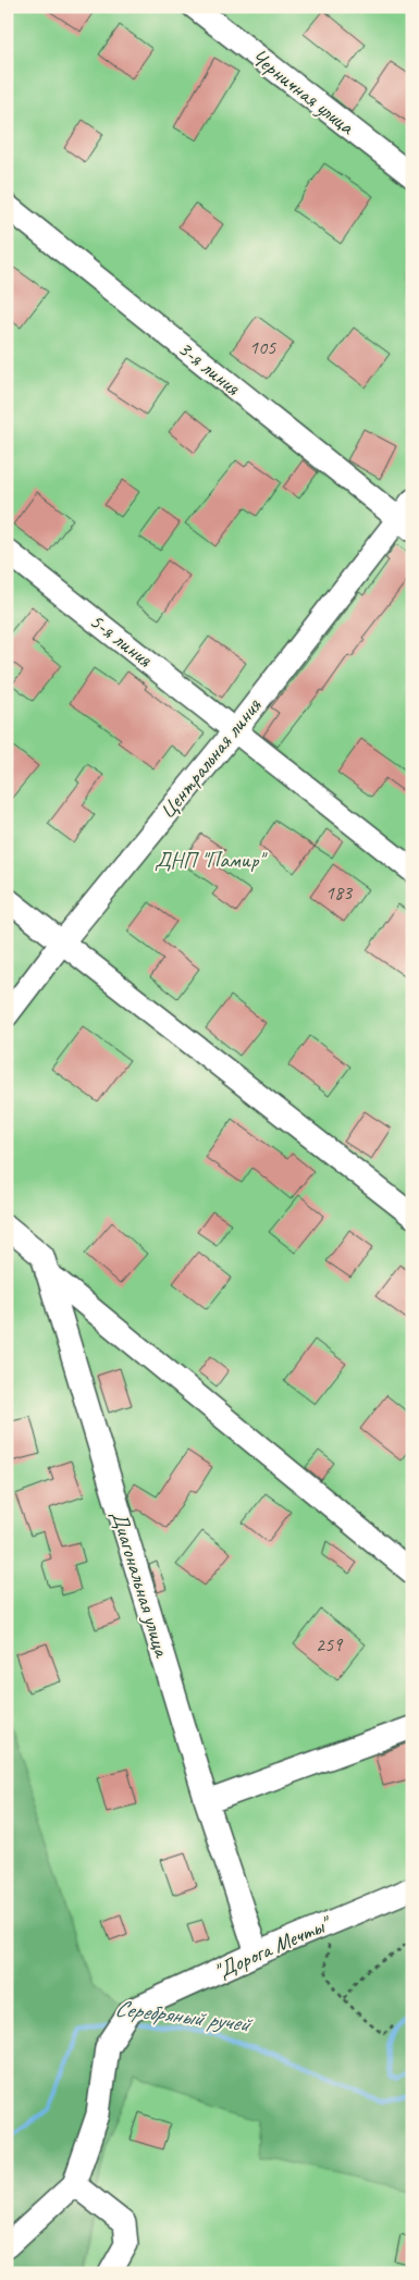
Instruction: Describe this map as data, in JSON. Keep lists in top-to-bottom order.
{
  "streets": {
    "street": [
      "Черничная улица",
      "3-я линия",
      "5-я линия",
      "Центральная линия",
      "Диагональная улица",
      "\"Дорога Мечты''"
    ]
  },
  "crossings": [
    ["3-я линия", "Центральная линия"],
    ["5-я линия", "Центральная линия"],
    ["Диагональная улица", "\"Дорога Мечты''"]
  ],
  "water": ["Серебряный ручей"],
  "parks": ["ДНП \"Памир\""],
  "house_numbers": ["105", "183", "259"]
}
